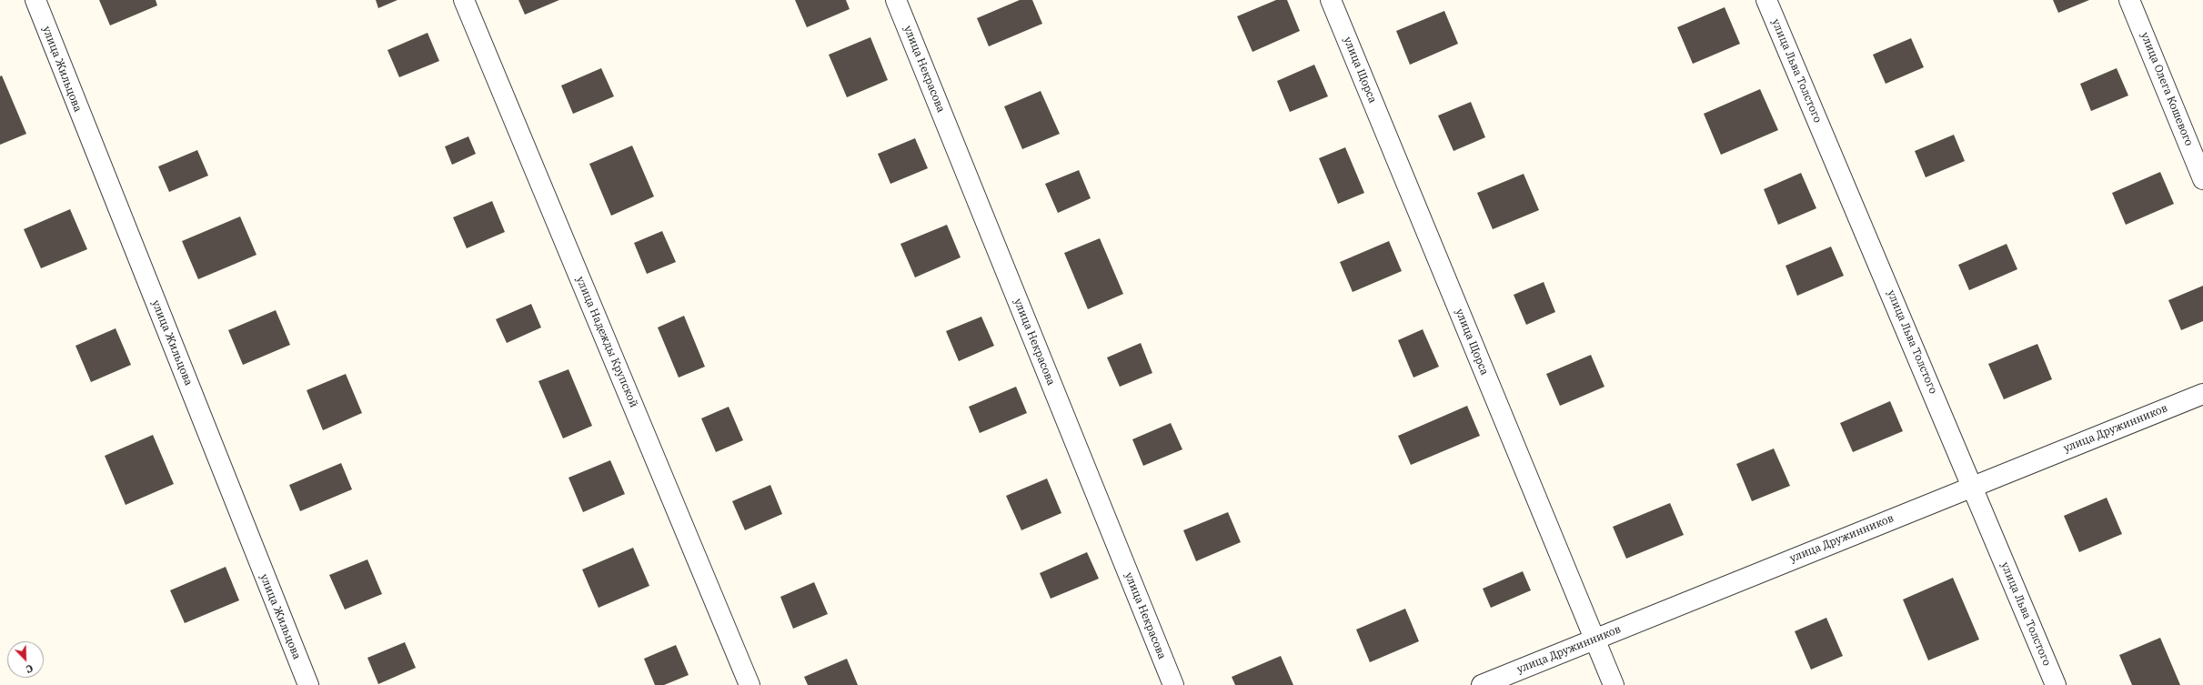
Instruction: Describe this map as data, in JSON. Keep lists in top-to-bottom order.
{
  "streets": {
    "street": [
      "улица Жильцова",
      "улица Некрасова",
      "улица Щорса",
      "улица Льва Толстого",
      "улица Олега Кошевого",
      "улица Надежды Крупской",
      "улица Дружинников"
    ]
  },
  "crossings": [
    ["улица Щорса", "улица Дружинников"],
    ["улица Льва Толстого", "улица Дружинников"]
  ],
  "north": "bottom right"
}
